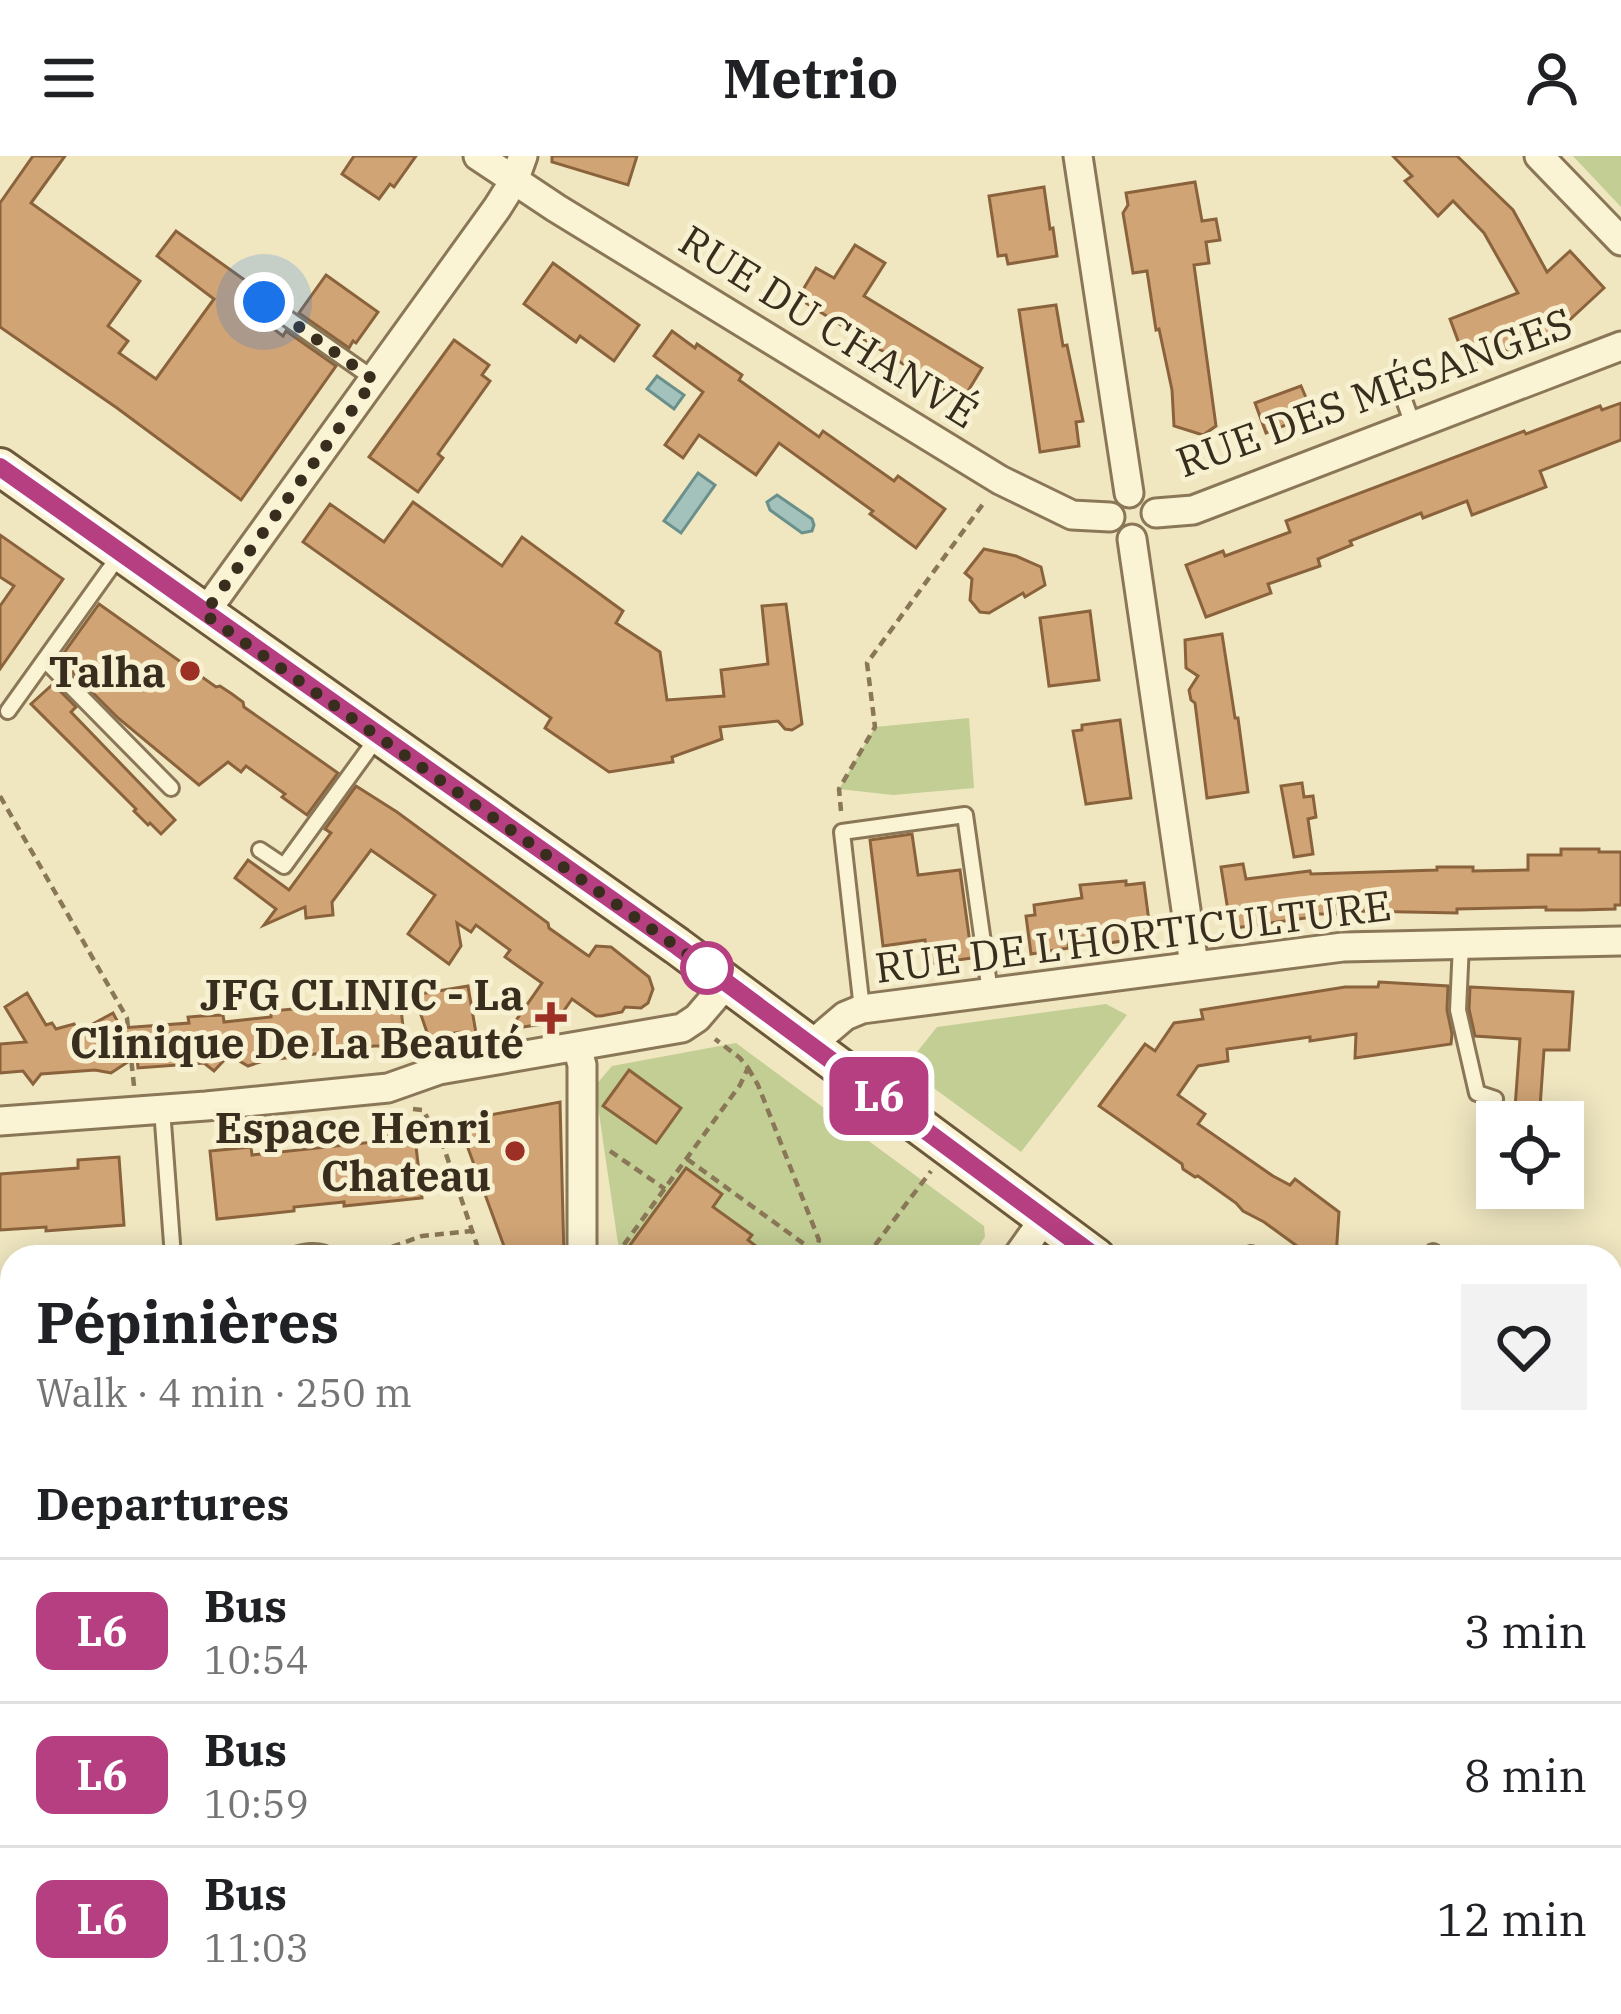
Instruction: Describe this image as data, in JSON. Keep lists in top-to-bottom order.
{
  "streets": {
    "street": ["RUE DU CHANVÉ", "RUE DES MÉSANGES", "RUE DE L'HORTICULTURE"]
  },
  "crossings": [
    ["RUE DU CHANVÉ", "RUE DES MÉSANGES"]
  ],
  "places": {
    "other": ["Talha", "Espace Henri Chateau"],
    "health": ["JFG CLINIC - La Clinique De La Beauté"]
  },
  "lines": ["bus line L6"],
  "page": {
    "header": "Metrio",
    "on_map": "L6",
    "heading": [
      ["Pépinières", "Walk · 4 min · 250 m"],
      "Departures"
    ],
    "list": [
      {
        "mark": "L6",
        "name": "Bus",
        "note": "10:54",
        "value": "3 min"
      },
      {
        "mark": "L6",
        "name": "Bus",
        "note": "10:59",
        "value": "8 min"
      },
      {
        "mark": "L6",
        "name": "Bus",
        "note": "11:03",
        "value": "12 min"
      }
    ]
  }
}
